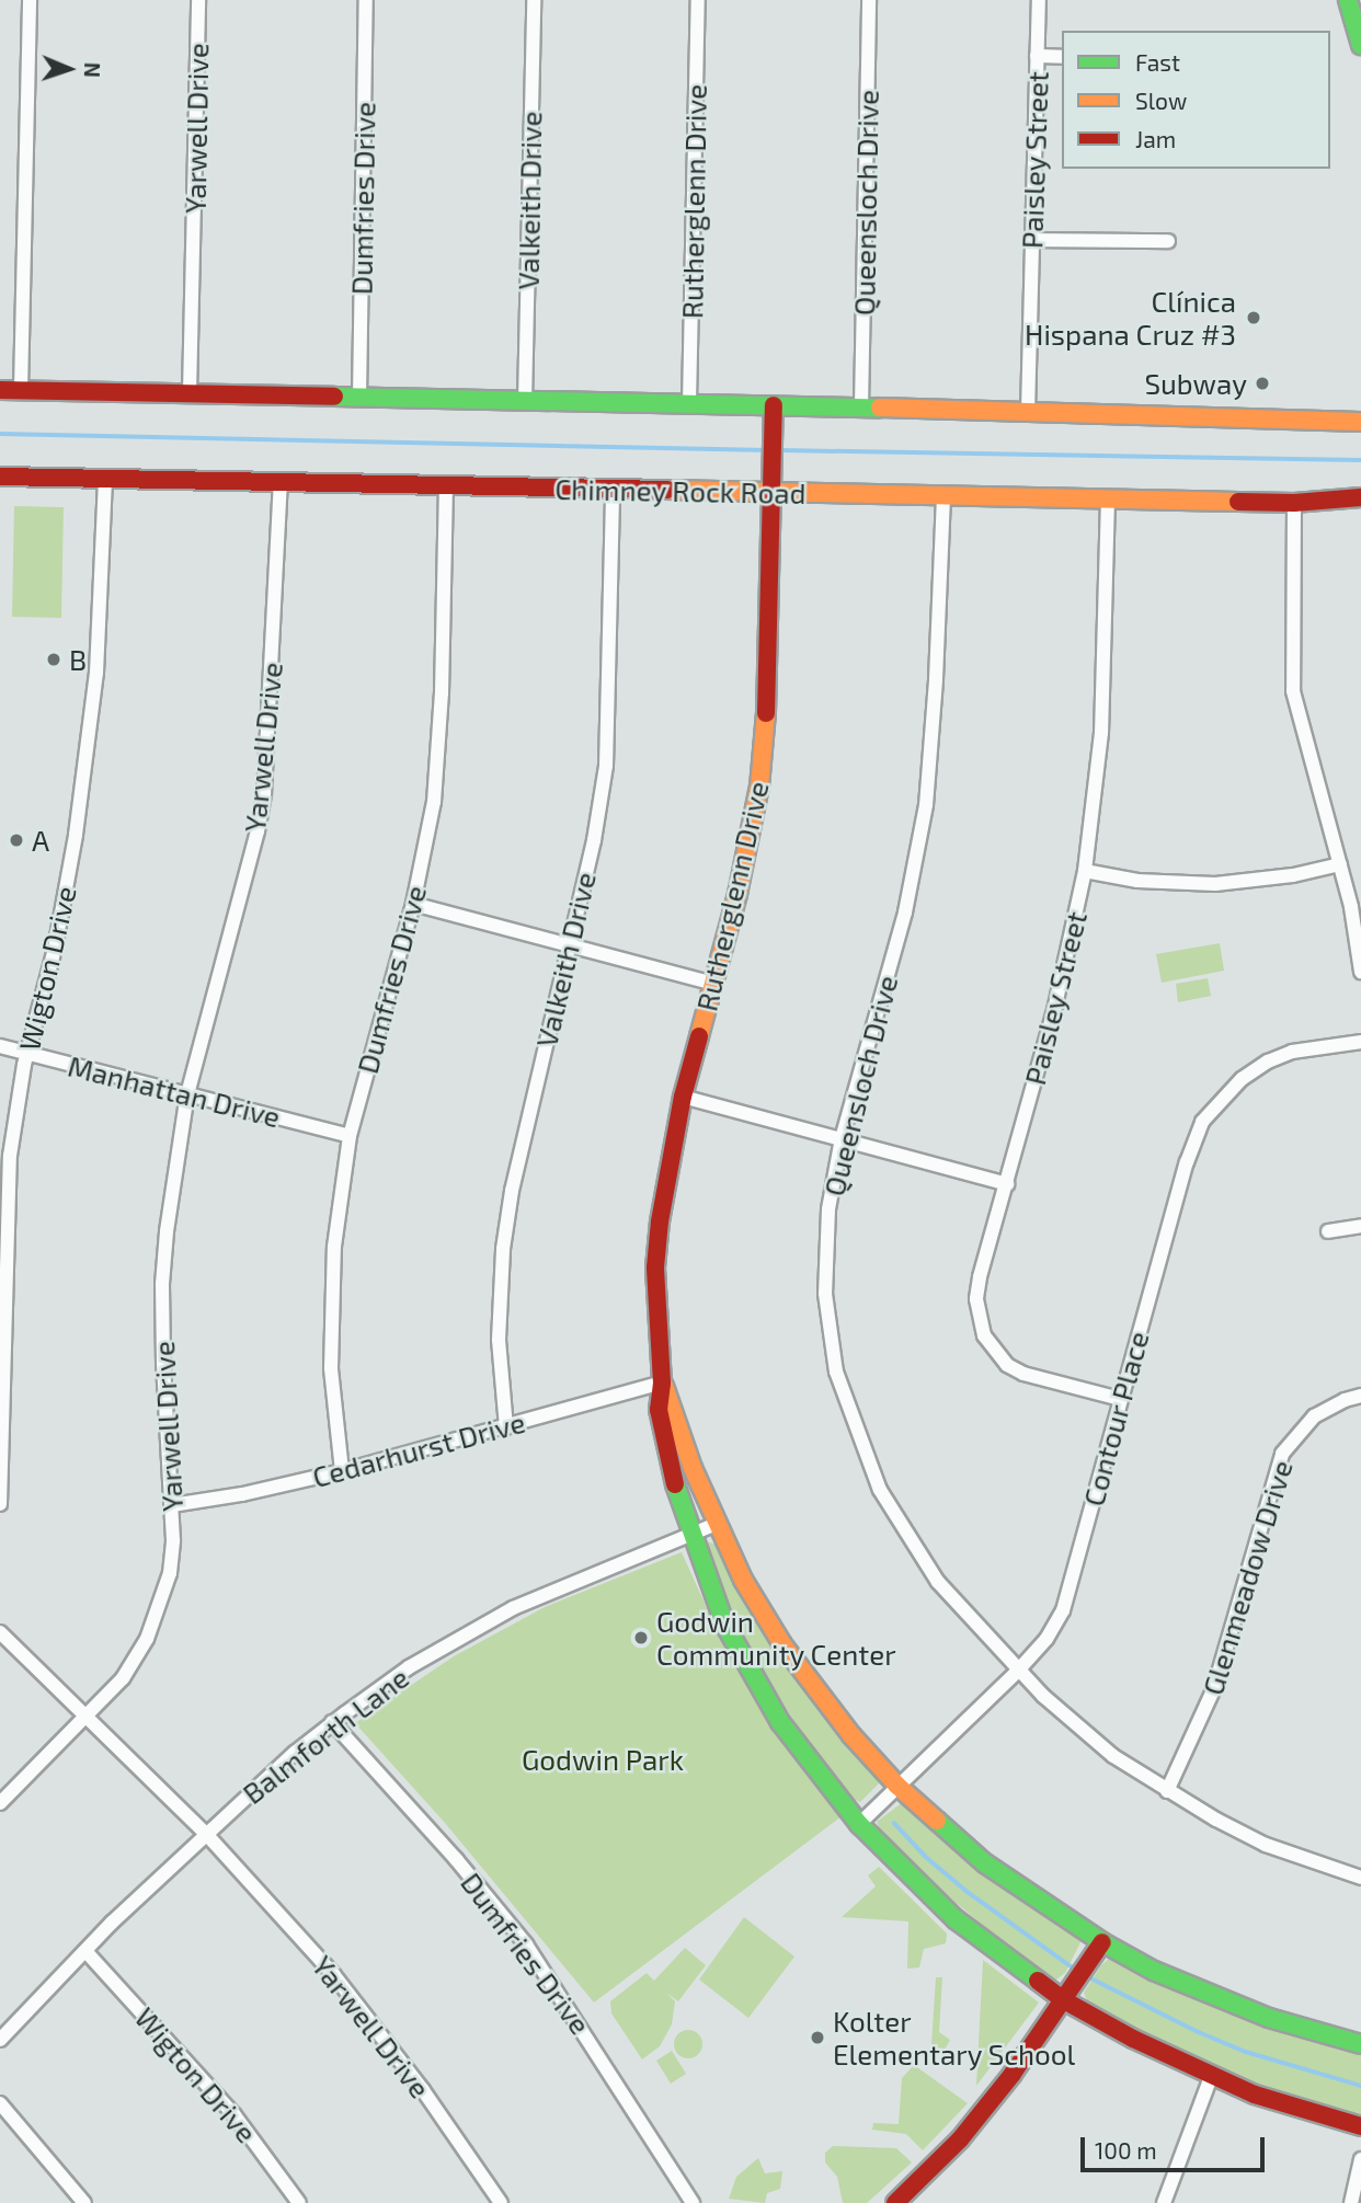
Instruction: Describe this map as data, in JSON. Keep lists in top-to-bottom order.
{
  "streets": {
    "street": [
      "Yarwell Drive",
      "Paisley Street",
      "Dumfries Drive",
      "Valkeith Drive",
      "Rutherglenn Drive",
      "Queensloch Drive",
      "Chimney Rock Road",
      "Wigton Drive",
      "Manhattan Drive",
      "Contour Place",
      "Cedarhurst Drive",
      "Glenmeadow Drive",
      "Balmforth Lane"
    ]
  },
  "crossings": [
    ["Yarwell Drive", "Chimney Rock Road"],
    ["Yarwell Drive", "Manhattan Drive"],
    ["Yarwell Drive", "Cedarhurst Drive"],
    ["Yarwell Drive", "Balmforth Lane"],
    ["Paisley Street", "Chimney Rock Road"],
    ["Paisley Street", "Contour Place"],
    ["Dumfries Drive", "Chimney Rock Road"],
    ["Dumfries Drive", "Manhattan Drive"],
    ["Dumfries Drive", "Cedarhurst Drive"],
    ["Dumfries Drive", "Balmforth Lane"],
    ["Valkeith Drive", "Chimney Rock Road"],
    ["Valkeith Drive", "Cedarhurst Drive"],
    ["Rutherglenn Drive", "Chimney Rock Road"],
    ["Rutherglenn Drive", "Contour Place"],
    ["Rutherglenn Drive", "Cedarhurst Drive"],
    ["Rutherglenn Drive", "Balmforth Lane"],
    ["Queensloch Drive", "Chimney Rock Road"],
    ["Queensloch Drive", "Contour Place"],
    ["Chimney Rock Road", "Wigton Drive"],
    ["Wigton Drive", "Manhattan Drive"],
    ["Wigton Drive", "Balmforth Lane"]
  ],
  "parks": ["Godwin Park"],
  "places": [
    "Clínica Hispana Cruz #3",
    "Subway",
    "B",
    "A",
    "Godwin Community Center",
    "Kolter Elementary School"
  ],
  "legend": ["Fast", "Slow", "Jam"],
  "scale_bar": "100 m",
  "north": "right"
}
